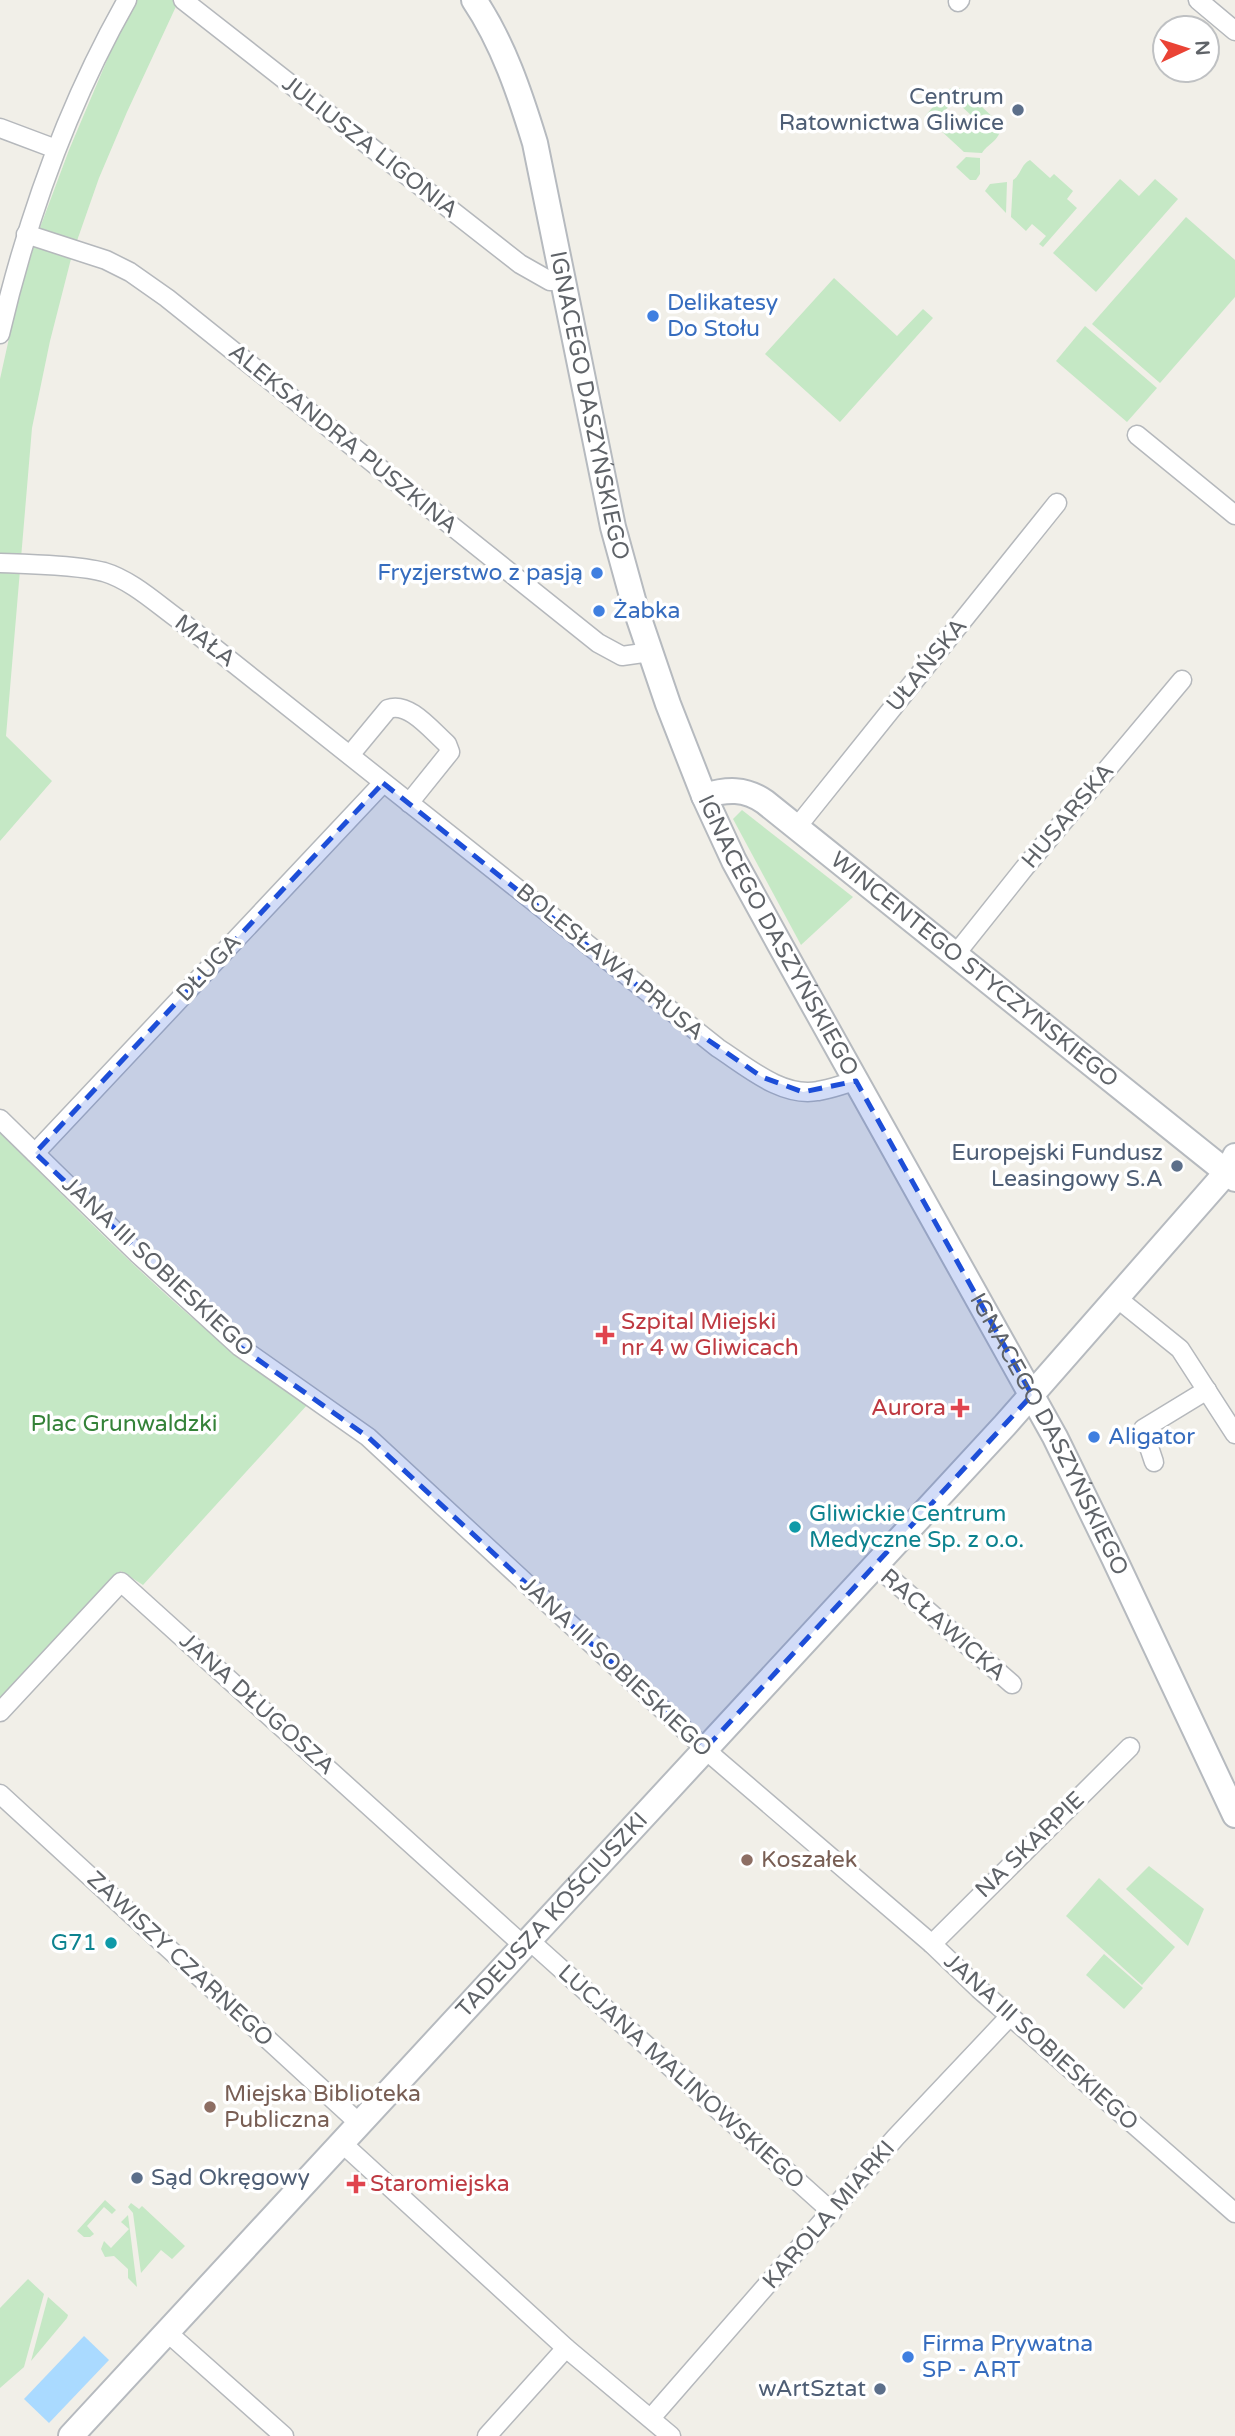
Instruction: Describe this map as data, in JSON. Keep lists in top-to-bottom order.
{
  "streets": {
    "street": [
      "JULIUSZA LIGONIA",
      "IGNACEGO DASZYŃSKIEGO",
      "ALEKSANDRA PUSZKINA",
      "MAŁA",
      "UŁAŃSKA",
      "HUSARSKA",
      "BOLESŁAWA PRUSA",
      "DŁUGA",
      "WINCENTEGO STYCZYŃSKIEGO",
      "JANA III SOBIESKIEGO",
      "RACŁAWICKA",
      "JANA DŁUGOSZA",
      "NA SKARPIE",
      "TADEUSZA KOŚCIUSZKI",
      "ZAWISZY CZARNEGO",
      "LUCJANA MALINOWSKIEGO",
      "KAROLA MIARKI"
    ]
  },
  "crossings": [
    ["JULIUSZA LIGONIA", "IGNACEGO DASZYŃSKIEGO"],
    ["IGNACEGO DASZYŃSKIEGO", "ALEKSANDRA PUSZKINA"],
    ["IGNACEGO DASZYŃSKIEGO", "BOLESŁAWA PRUSA"],
    ["IGNACEGO DASZYŃSKIEGO", "WINCENTEGO STYCZYŃSKIEGO"],
    ["IGNACEGO DASZYŃSKIEGO", "TADEUSZA KOŚCIUSZKI"],
    ["MAŁA", "BOLESŁAWA PRUSA"],
    ["MAŁA", "DŁUGA"],
    ["UŁAŃSKA", "WINCENTEGO STYCZYŃSKIEGO"],
    ["HUSARSKA", "WINCENTEGO STYCZYŃSKIEGO"],
    ["BOLESŁAWA PRUSA", "DŁUGA"],
    ["DŁUGA", "JANA III SOBIESKIEGO"],
    ["WINCENTEGO STYCZYŃSKIEGO", "TADEUSZA KOŚCIUSZKI"],
    ["JANA III SOBIESKIEGO", "NA SKARPIE"],
    ["JANA III SOBIESKIEGO", "TADEUSZA KOŚCIUSZKI"],
    ["JANA III SOBIESKIEGO", "KAROLA MIARKI"],
    ["RACŁAWICKA", "TADEUSZA KOŚCIUSZKI"],
    ["JANA DŁUGOSZA", "TADEUSZA KOŚCIUSZKI"],
    ["JANA DŁUGOSZA", "LUCJANA MALINOWSKIEGO"],
    ["TADEUSZA KOŚCIUSZKI", "ZAWISZY CZARNEGO"],
    ["TADEUSZA KOŚCIUSZKI", "LUCJANA MALINOWSKIEGO"],
    ["LUCJANA MALINOWSKIEGO", "KAROLA MIARKI"]
  ],
  "parks": ["Plac Grunwaldzki"],
  "places": {
    "other": [
      "Centrum Ratownictwa Gliwice",
      "Delikatesy Do Stołu",
      "Fryzjerstwo z pasją",
      "Żabka",
      "Europejski Fundusz Leasingowy S.A",
      "Aligator",
      "Gliwickie Centrum Medyczne Sp. z o.o.",
      "Koszałek",
      "G71",
      "Miejska Biblioteka Publiczna",
      "Sąd Okręgowy",
      "Firma Prywatna SP - ART",
      "wArtSztat"
    ],
    "health": ["Szpital Miejski nr 4 w Gliwicach", "Aurora", "Staromiejska"]
  },
  "north": "right"
}
